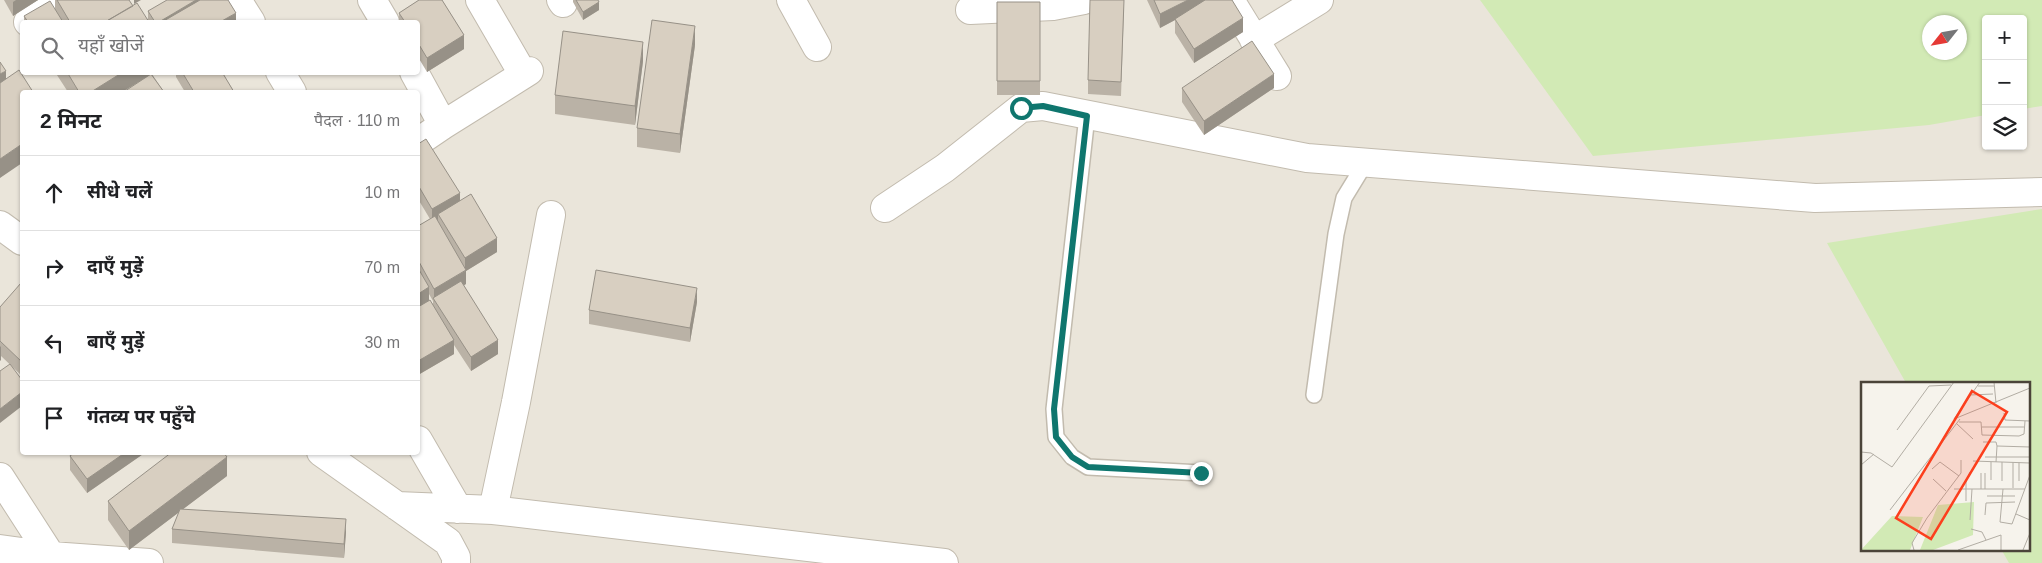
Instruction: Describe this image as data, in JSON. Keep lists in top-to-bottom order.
{
  "north": "bottom left",
  "page": {
    "map_buttons": ["+", "−"],
    "search": "यहाँ खोजें",
    "heading": ["2 मिनट", "पैदल · 110 m"],
    "list": [
      ["सीधे चलें", "10 m"],
      ["दाएँ मुड़ें", "70 m"],
      ["बाएँ मुड़ें", "30 m"],
      "गंतव्य पर पहुँचे"
    ]
  }
}
